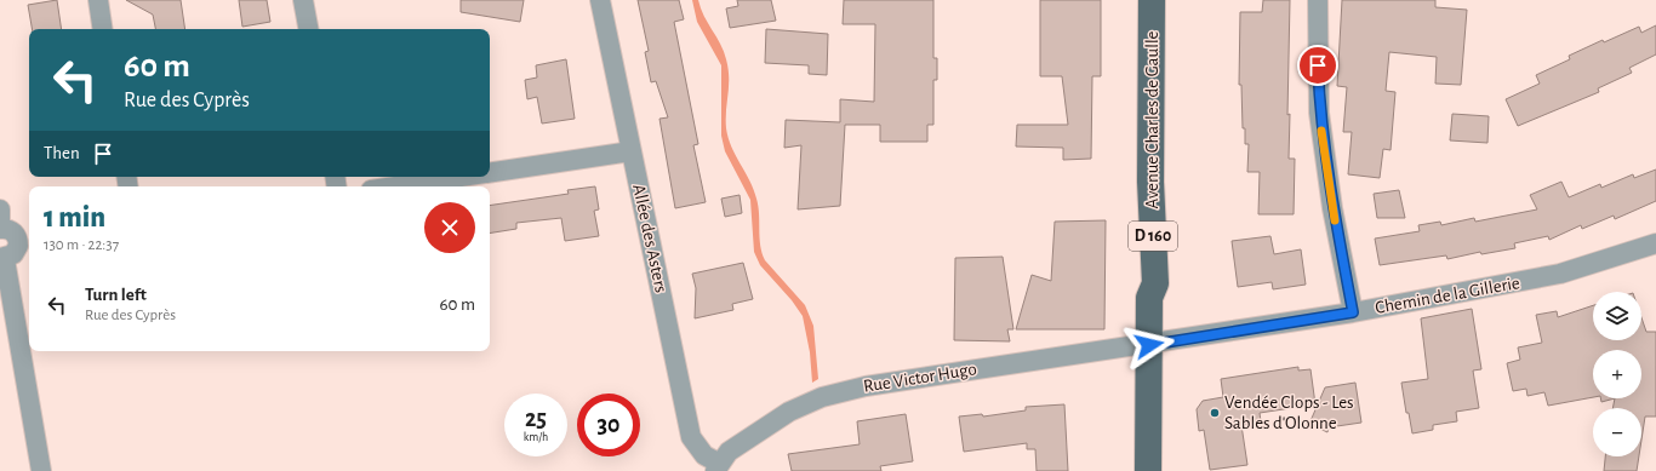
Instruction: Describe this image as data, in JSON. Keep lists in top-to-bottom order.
{
  "streets": {
    "main road": ["Avenue Charles de Gaulle", "D 160"],
    "street": ["Allée des Asters", "Chemin de la Gillerie", "Rue Victor Hugo"]
  },
  "crossings": [
    ["Avenue Charles de Gaulle", "Chemin de la Gillerie"],
    ["Avenue Charles de Gaulle", "Rue Victor Hugo"],
    ["Allée des Asters", "Rue Victor Hugo"],
    ["Chemin de la Gillerie", "Rue Victor Hugo"]
  ],
  "places": ["Vendée Clops - Les Sables d'Olonne"],
  "page": {
    "turn": ["60 m", "Rue des Cyprès"],
    "then": "Then",
    "heading": ["1 min", "130 m · 22:37"],
    "list": [
      {
        "name": "Turn left",
        "note": "Rue des Cyprès",
        "value": "60 m"
      }
    ],
    "map_buttons": ["+", "−"],
    "speed": "25 km/h",
    "limit": "30"
  }
}
